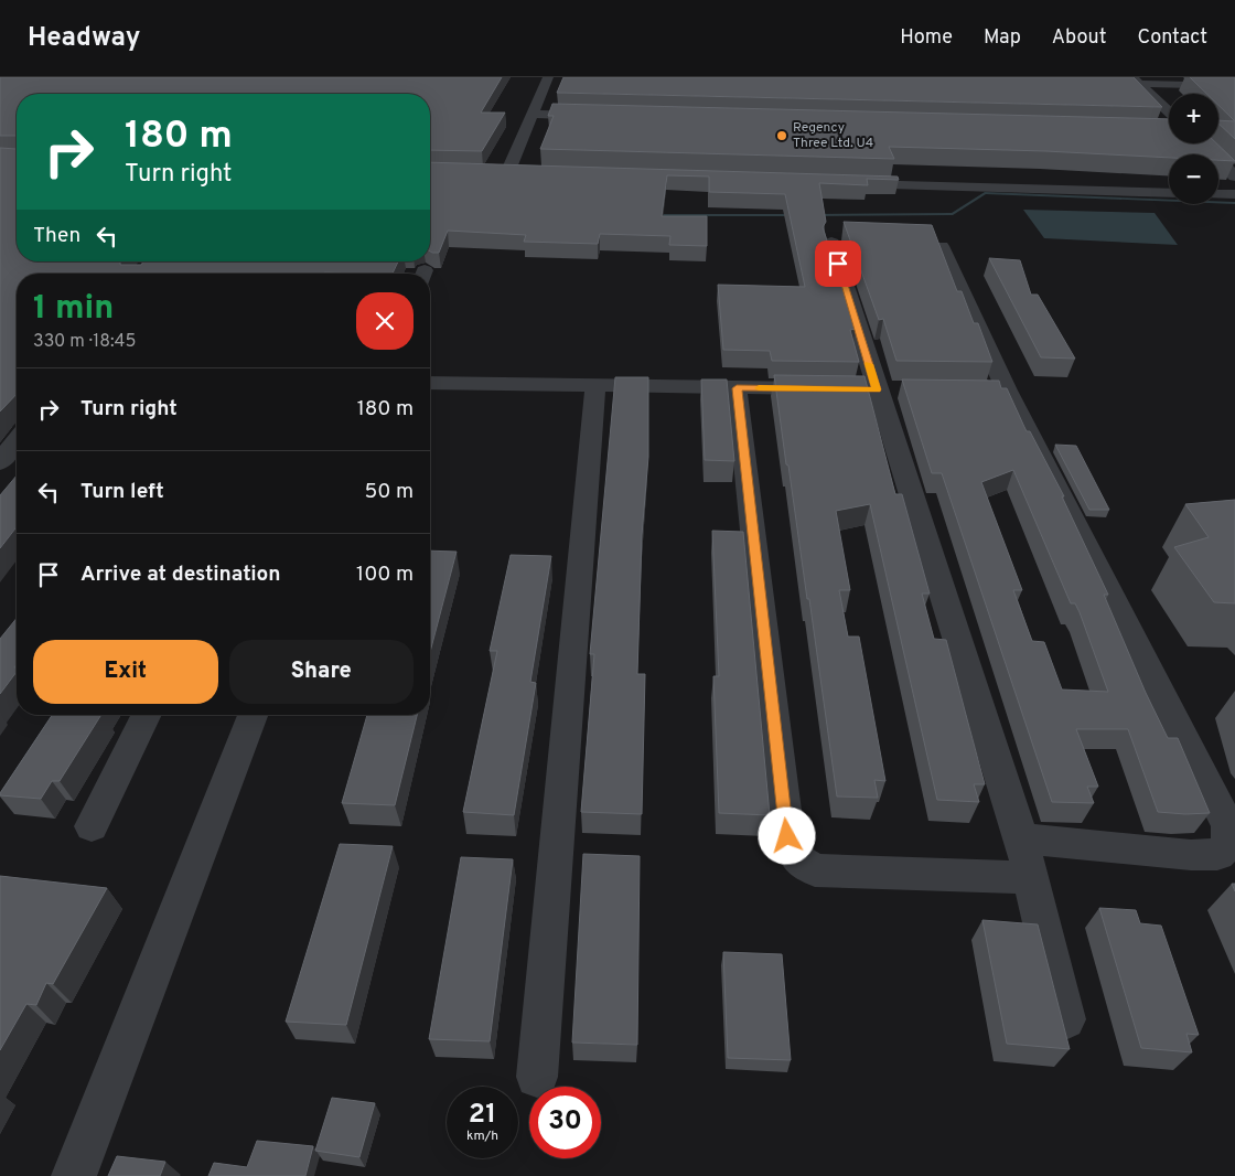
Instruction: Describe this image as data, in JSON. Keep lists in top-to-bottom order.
{
  "places": ["Regency Three Ltd. U4"],
  "page": {
    "header": "Headway",
    "nav": [
      "Home",
      "Map",
      "About",
      "Contact"
    ],
    "map_buttons": ["+", "−"],
    "turn": ["180 m", "Turn right"],
    "then": "Then",
    "heading": ["1 min", "330 m · 18:45"],
    "list": [
      {
        "name": "Turn right",
        "value": "180 m"
      },
      {
        "name": "Turn left",
        "value": "50 m"
      },
      {
        "name": "Arrive at destination",
        "value": "100 m"
      }
    ],
    "buttons": ["Exit", "Share"],
    "speed": "21 km/h",
    "limit": "30"
  }
}
